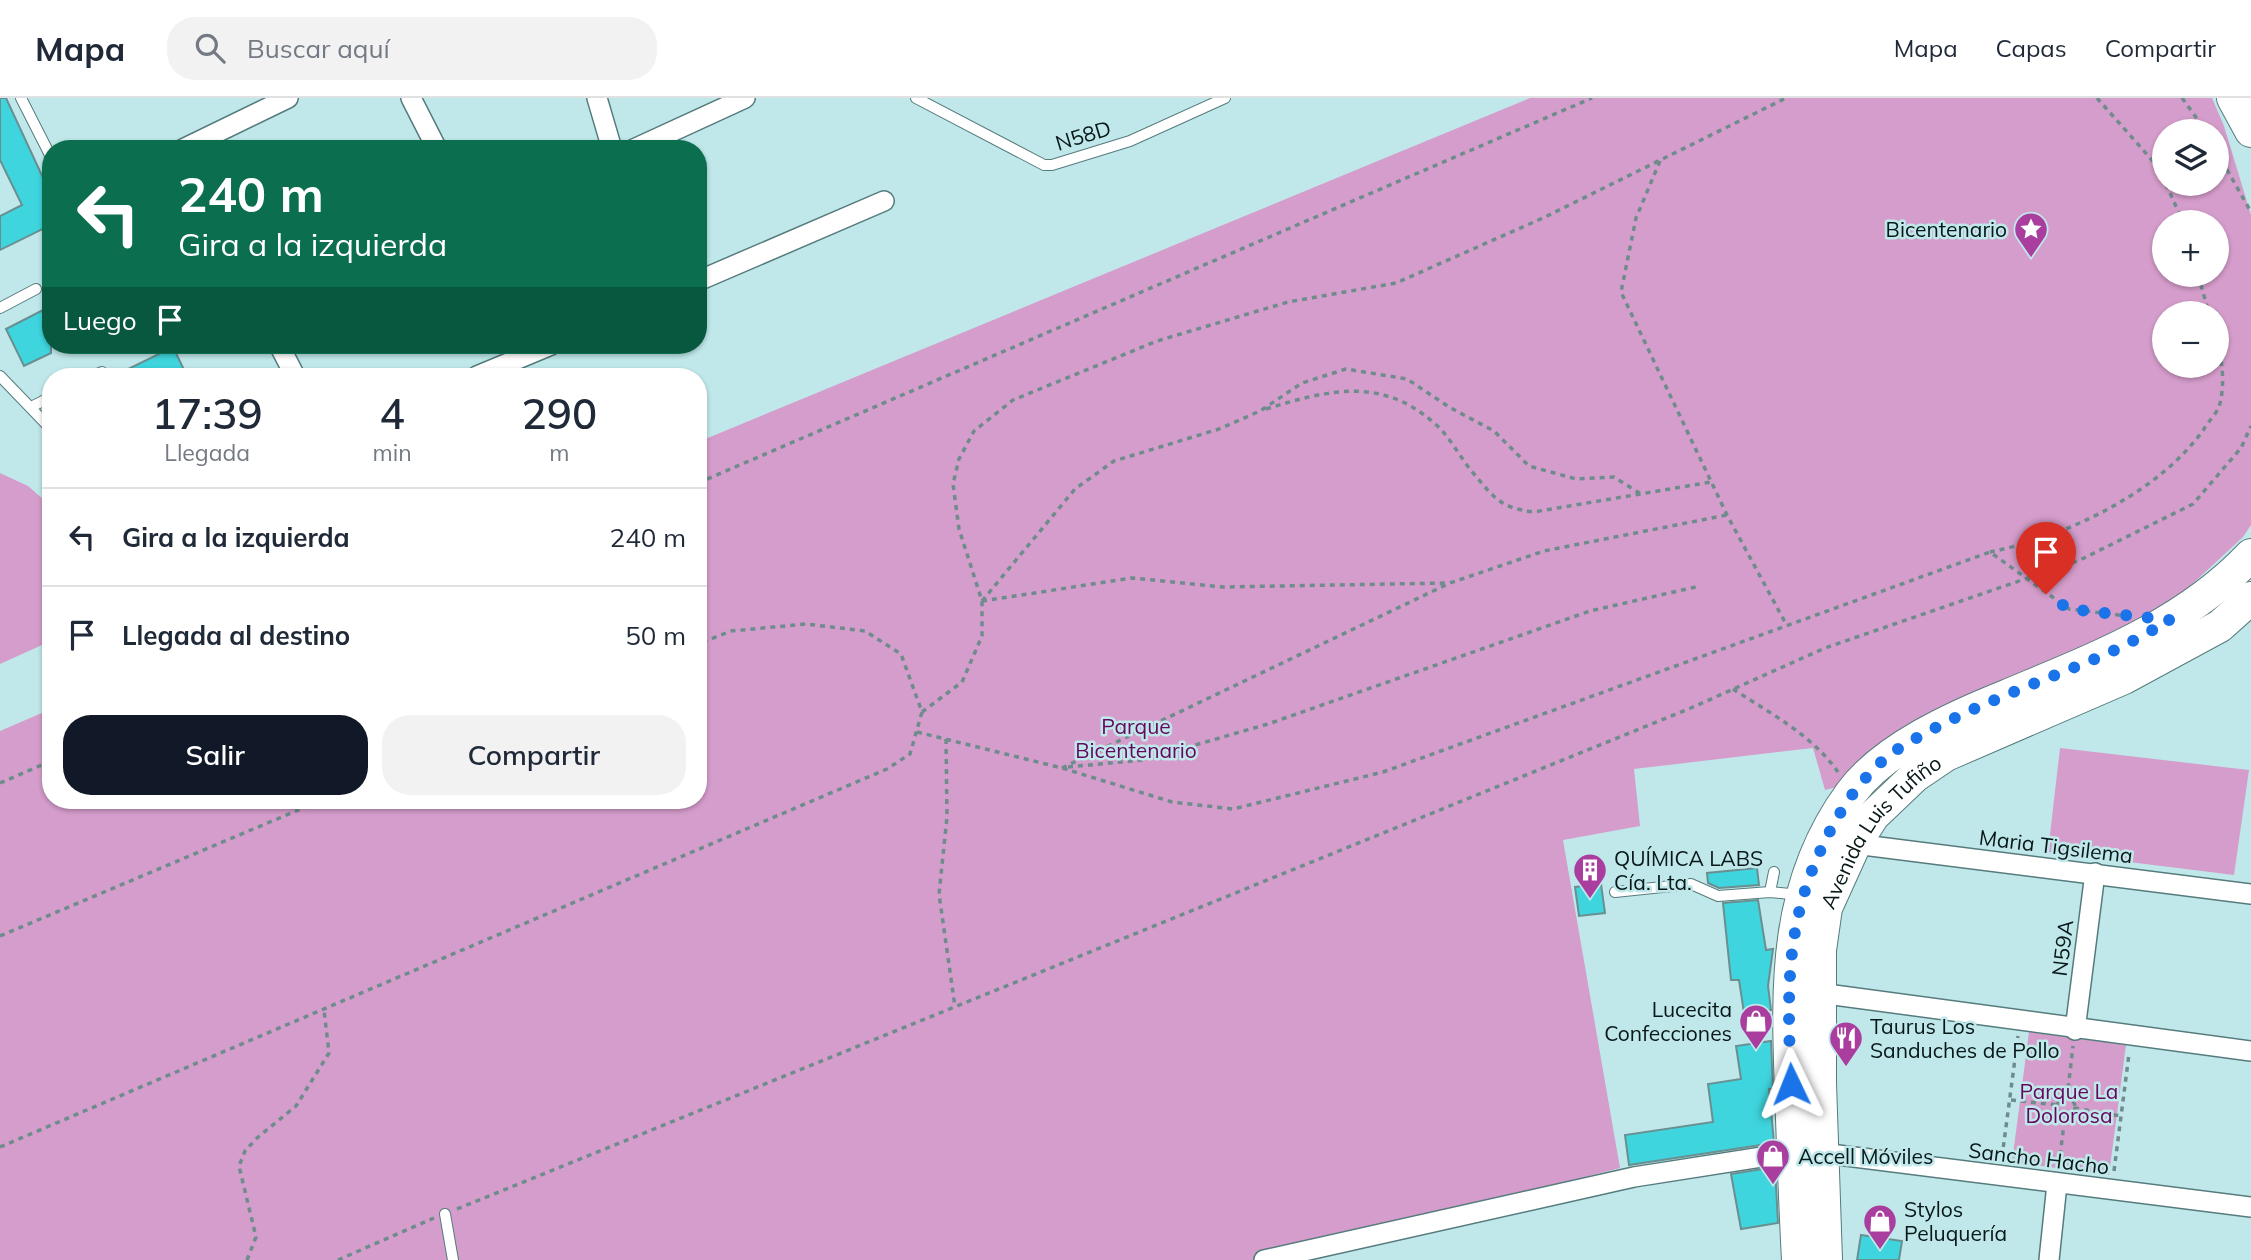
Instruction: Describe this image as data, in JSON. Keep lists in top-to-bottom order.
{
  "streets": {
    "main road": ["Avenida Luis Tufiño"],
    "street": ["Maria Tigsilema", "N59A", "Sancho Hacho"],
    "lane": ["N58D"]
  },
  "crossings": [
    ["Avenida Luis Tufiño", "Maria Tigsilema"],
    ["Avenida Luis Tufiño", "Sancho Hacho"],
    ["Maria Tigsilema", "N59A"]
  ],
  "parks": ["Parque Bicentenario", "Parque La Dolorosa"],
  "places": {
    "place": ["Bicentenario"],
    "building": ["QUÍMICA LABS Cía. Lta."],
    "shop": ["Lucecita Confecciones", "Accell Móviles", "Stylos Peluquería"],
    "restaurant": ["Taurus Los Sanduches de Pollo"]
  },
  "page": {
    "header": "Mapa",
    "search": "Buscar aquí",
    "nav": ["Mapa", "Capas", "Compartir"],
    "map_buttons": ["+", "−"],
    "turn": ["240 m", "Gira a la izquierda"],
    "then": "Luego",
    "eta": [
      "17:39",
      "Llegada",
      "4",
      "min",
      "290",
      "m"
    ],
    "list": [
      {
        "name": "Gira a la izquierda",
        "value": "240 m"
      },
      {
        "name": "Llegada al destino",
        "value": "50 m"
      }
    ],
    "buttons": ["Salir", "Compartir"]
  }
}
